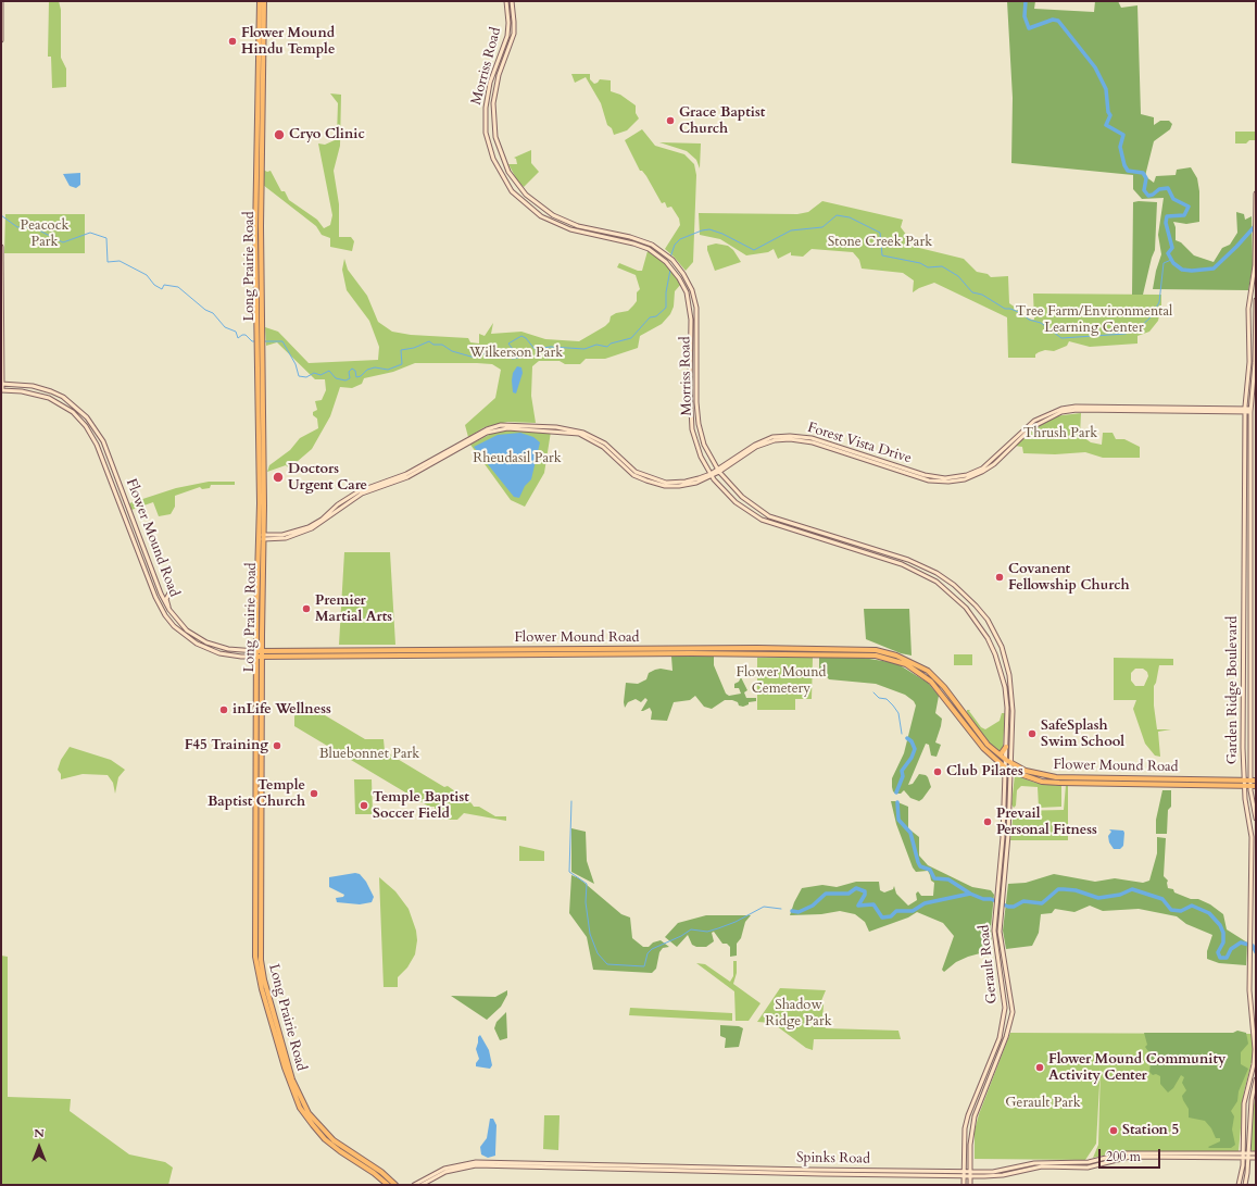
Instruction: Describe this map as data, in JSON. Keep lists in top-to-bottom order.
{
  "streets": {
    "main road": [
      "Morriss Road",
      "Long Prairie Road",
      "Forest Vista Drive",
      "Flower Mound Road",
      "Garden Ridge Boulevard",
      "Gerault Road",
      "Spinks Road"
    ]
  },
  "crossings": [
    ["Morriss Road", "Forest Vista Drive"],
    ["Morriss Road", "Flower Mound Road"],
    ["Morriss Road", "Gerault Road"],
    ["Long Prairie Road", "Forest Vista Drive"],
    ["Long Prairie Road", "Flower Mound Road"],
    ["Forest Vista Drive", "Garden Ridge Boulevard"],
    ["Flower Mound Road", "Garden Ridge Boulevard"],
    ["Flower Mound Road", "Gerault Road"],
    ["Garden Ridge Boulevard", "Spinks Road"],
    ["Gerault Road", "Spinks Road"]
  ],
  "parks": [
    "Peacock Park",
    "Stone Creek Park",
    "Tree Farm/Environmental Learning Center",
    "Wilkerson Park",
    "Thrush Park",
    "Rheudasil Park",
    "Flower Mound Cemetery",
    "Bluebonnet Park",
    "Shadow Ridge Park",
    "Gerault Park"
  ],
  "places": [
    "Flower Mound Hindu Temple",
    "Grace Baptist Church",
    "Cryo Clinic",
    "Doctors Urgent Care",
    "Covanent Fellowship Church",
    "Premier Martial Arts",
    "inLife Wellness",
    "SafeSplash Swim School",
    "F45 Training",
    "Club Pilates",
    "Temple Baptist Church",
    "Temple Baptist Soccer Field",
    "Prevail Personal Fitness",
    "Flower Mound Community Activity Center",
    "Station 5"
  ],
  "scale_bar": "200 m",
  "north": "top"
}
